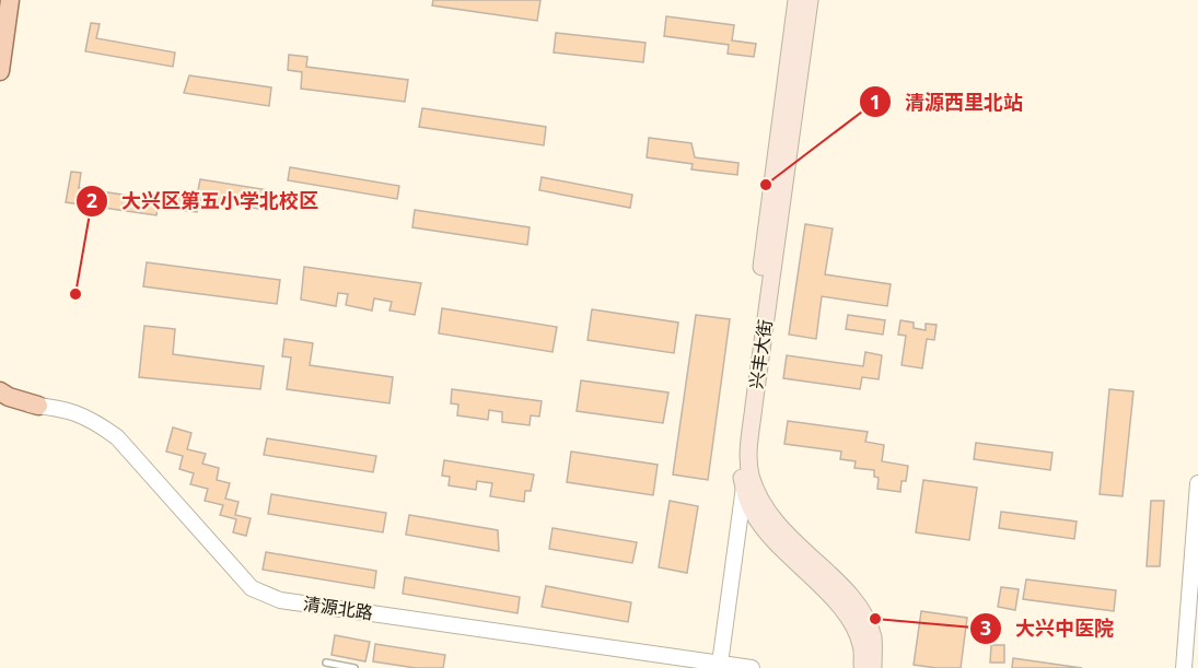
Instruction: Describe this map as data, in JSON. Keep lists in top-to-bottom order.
{
  "streets": {
    "main road": ["兴丰大街"],
    "street": ["清源北路"]
  },
  "places": ["清源西里北站", "大兴区第五小学北校区", "大兴中医院"]
}
